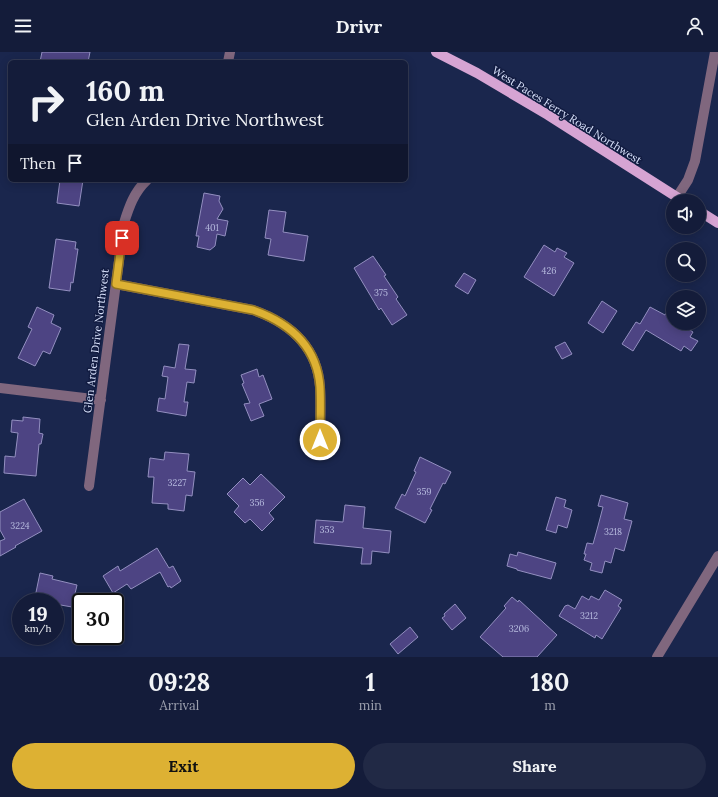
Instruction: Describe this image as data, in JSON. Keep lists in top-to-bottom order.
{
  "streets": {
    "main road": ["West Paces Ferry Road Northwest"],
    "street": ["Glen Arden Drive Northwest"]
  },
  "house_numbers": [
    "401",
    "426",
    "375",
    "3227",
    "359",
    "356",
    "3224",
    "353",
    "3218",
    "3212",
    "3206"
  ],
  "page": {
    "header": "Drivr",
    "turn": ["160 m", "Glen Arden Drive Northwest"],
    "then": "Then",
    "speed": "19 km/h",
    "limit": "30",
    "eta": [
      "09:28",
      "Arrival",
      "1",
      "min",
      "180",
      "m"
    ],
    "buttons": ["Exit", "Share"]
  }
}
